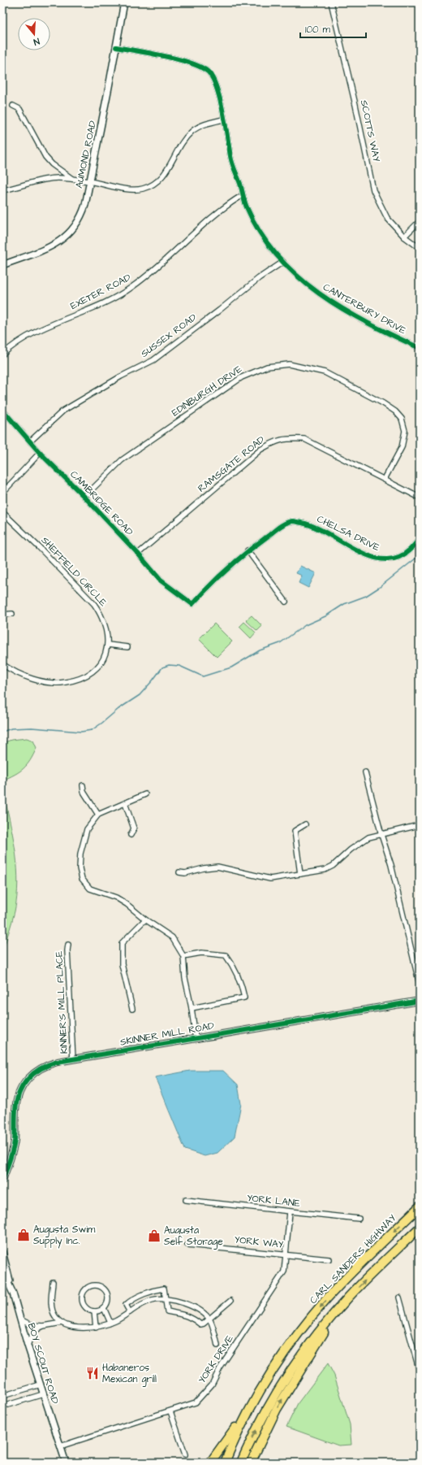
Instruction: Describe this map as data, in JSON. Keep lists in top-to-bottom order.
{
  "streets": {
    "highway": ["CARL SANDERS HIGHWAY"],
    "street": [
      "SCOTTS WAY",
      "AUMOND ROAD",
      "EXETER ROAD",
      "CANTERBURY DRIVE",
      "SUSSEX ROAD",
      "EDINBURGH DRIVE",
      "RAMSGATE ROAD",
      "CAMBRIDGE ROAD",
      "CHELSA DRIVE",
      "SHEFFIELD CIRCLE",
      "KINNER'S MILL PLACE",
      "SKINNER MILL ROAD",
      "YORK LANE",
      "YORK WAY",
      "YORK DRIVE",
      "BOY SCOUT ROAD"
    ]
  },
  "crossings": [
    ["AUMOND ROAD", "CANTERBURY DRIVE"],
    ["EXETER ROAD", "CANTERBURY DRIVE"],
    ["CANTERBURY DRIVE", "SUSSEX ROAD"],
    ["SUSSEX ROAD", "CAMBRIDGE ROAD"],
    ["EDINBURGH DRIVE", "RAMSGATE ROAD"],
    ["EDINBURGH DRIVE", "CAMBRIDGE ROAD"],
    ["RAMSGATE ROAD", "CAMBRIDGE ROAD"],
    ["CAMBRIDGE ROAD", "CHELSA DRIVE"],
    ["KINNER'S MILL PLACE", "SKINNER MILL ROAD"],
    ["YORK LANE", "YORK DRIVE"],
    ["YORK WAY", "YORK DRIVE"],
    ["YORK DRIVE", "BOY SCOUT ROAD"]
  ],
  "places": {
    "shop": ["Augusta Swim Supply Inc.", "Augusta Self Storage"],
    "restaurant": ["Habaneros Mexican grill"]
  },
  "scale_bar": "100 m",
  "north": "bottom"
}
